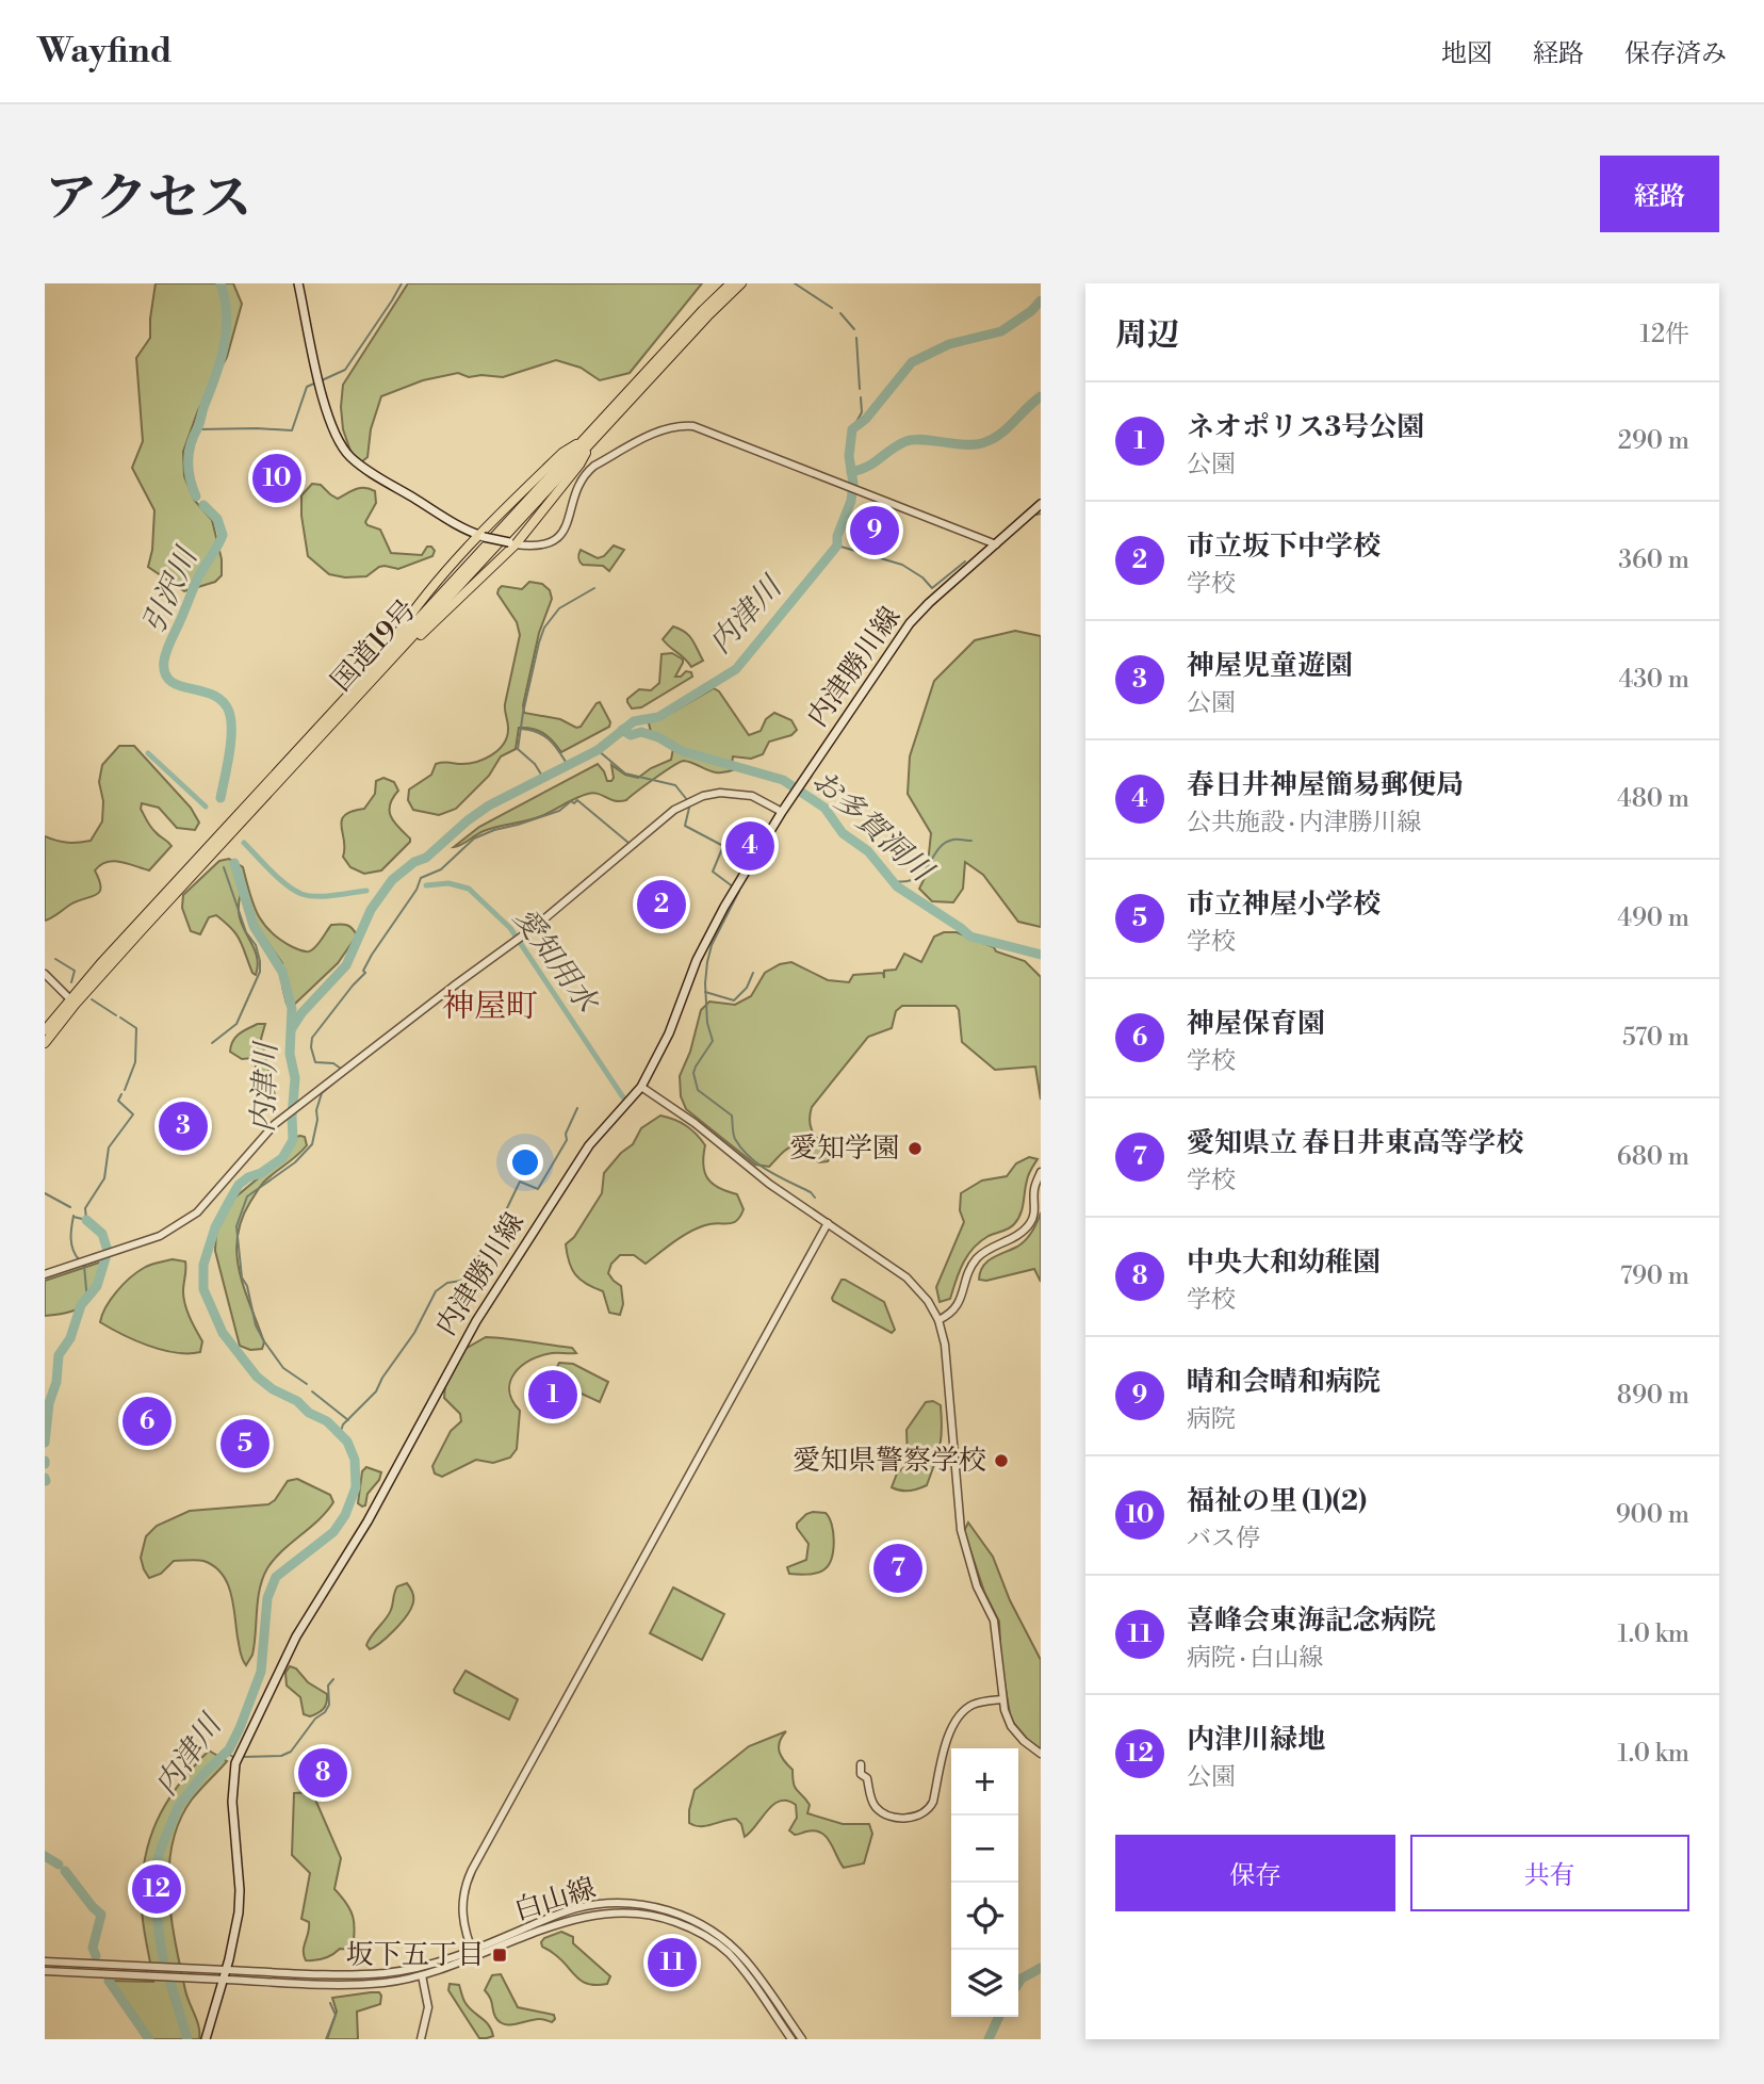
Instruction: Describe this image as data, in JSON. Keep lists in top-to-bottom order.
{
  "streets": {
    "highway": ["国道19号"],
    "main road": ["内津勝川線"],
    "street": ["白山線"]
  },
  "crossings": [
    ["内津勝川線", "白山線"]
  ],
  "districts": ["神屋町"],
  "water": [
    "引沢川",
    "内津川",
    "お多賀洞川",
    "愛知用水"
  ],
  "places": {
    "other": ["愛知学園", "愛知県警察学校"],
    "transit": ["坂下五丁目"]
  },
  "page": {
    "header": "Wayfind",
    "nav": ["地図", "経路", "保存済み"],
    "title": "アクセス",
    "buttons": [
      "経路",
      ["保存", "共有"]
    ],
    "heading": ["周辺", "12件"],
    "list": [
      {
        "mark": "1",
        "name": "ネオポリス3号公園",
        "note": "公園",
        "value": "290 m"
      },
      {
        "mark": "2",
        "name": "市立坂下中学校",
        "note": "学校",
        "value": "360 m"
      },
      {
        "mark": "3",
        "name": "神屋児童遊園",
        "note": "公園",
        "value": "430 m"
      },
      {
        "mark": "4",
        "name": "春日井神屋簡易郵便局",
        "note": "公共施設 · 内津勝川線",
        "value": "480 m"
      },
      {
        "mark": "5",
        "name": "市立神屋小学校",
        "note": "学校",
        "value": "490 m"
      },
      {
        "mark": "6",
        "name": "神屋保育園",
        "note": "学校",
        "value": "570 m"
      },
      {
        "mark": "7",
        "name": "愛知県立 春日井東高等学校",
        "note": "学校",
        "value": "680 m"
      },
      {
        "mark": "8",
        "name": "中央大和幼稚園",
        "note": "学校",
        "value": "790 m"
      },
      {
        "mark": "9",
        "name": "晴和会晴和病院",
        "note": "病院",
        "value": "890 m"
      },
      {
        "mark": "10",
        "name": "福祉の里 (1)(2)",
        "note": "バス停",
        "value": "900 m"
      },
      {
        "mark": "11",
        "name": "喜峰会東海記念病院",
        "note": "病院 · 白山線",
        "value": "1.0 km"
      },
      {
        "mark": "12",
        "name": "内津川緑地",
        "note": "公園",
        "value": "1.0 km"
      }
    ],
    "pins": [
      "10",
      "9",
      "4",
      "2",
      "3",
      "1",
      "6",
      "5",
      "7",
      "8",
      "12",
      "11"
    ],
    "map_buttons": ["+", "−"]
  }
}
